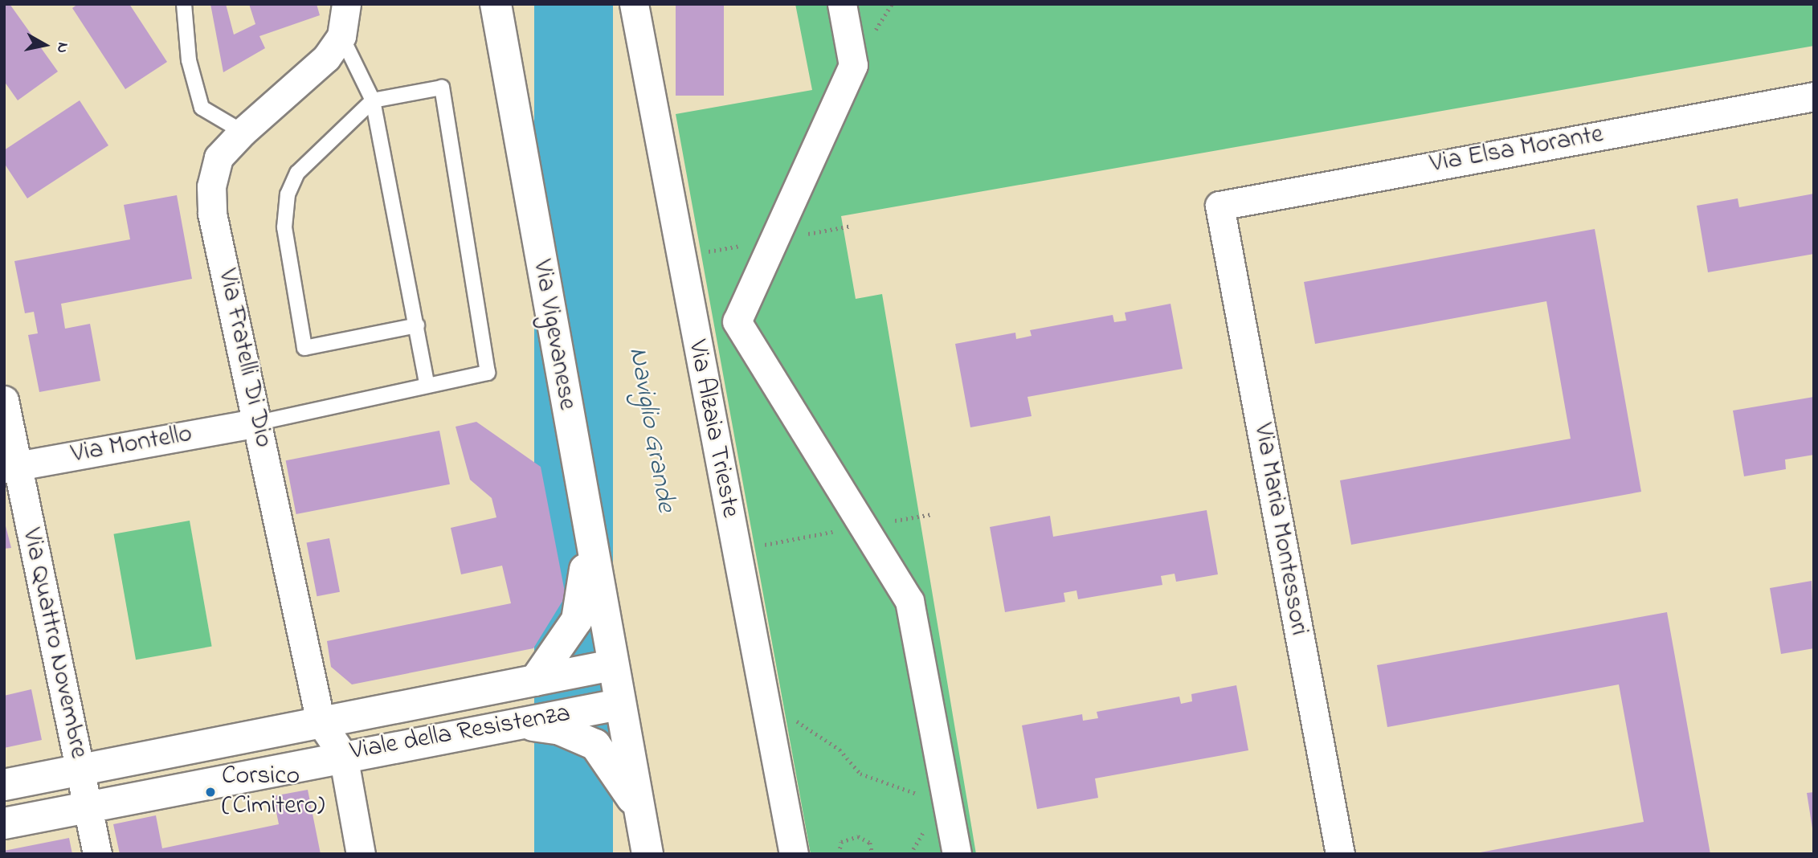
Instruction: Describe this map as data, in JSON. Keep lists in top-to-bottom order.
{
  "streets": {
    "street": [
      "Via Elsa Morante",
      "Via Vigevanese",
      "Via Fratelli Di Dio",
      "Via Alzaia Trieste",
      "Via Montello",
      "Via Maria Montessori",
      "Via Quattro Novembre",
      "Viale della Resistenza"
    ]
  },
  "crossings": [
    ["Via Elsa Morante", "Via Maria Montessori"],
    ["Via Vigevanese", "Viale della Resistenza"],
    ["Via Fratelli Di Dio", "Via Montello"],
    ["Via Fratelli Di Dio", "Viale della Resistenza"],
    ["Via Montello", "Via Quattro Novembre"],
    ["Via Quattro Novembre", "Viale della Resistenza"]
  ],
  "water": ["Naviglio Grande"],
  "places": ["Corsico (Cimitero)"],
  "north": "right"
}
